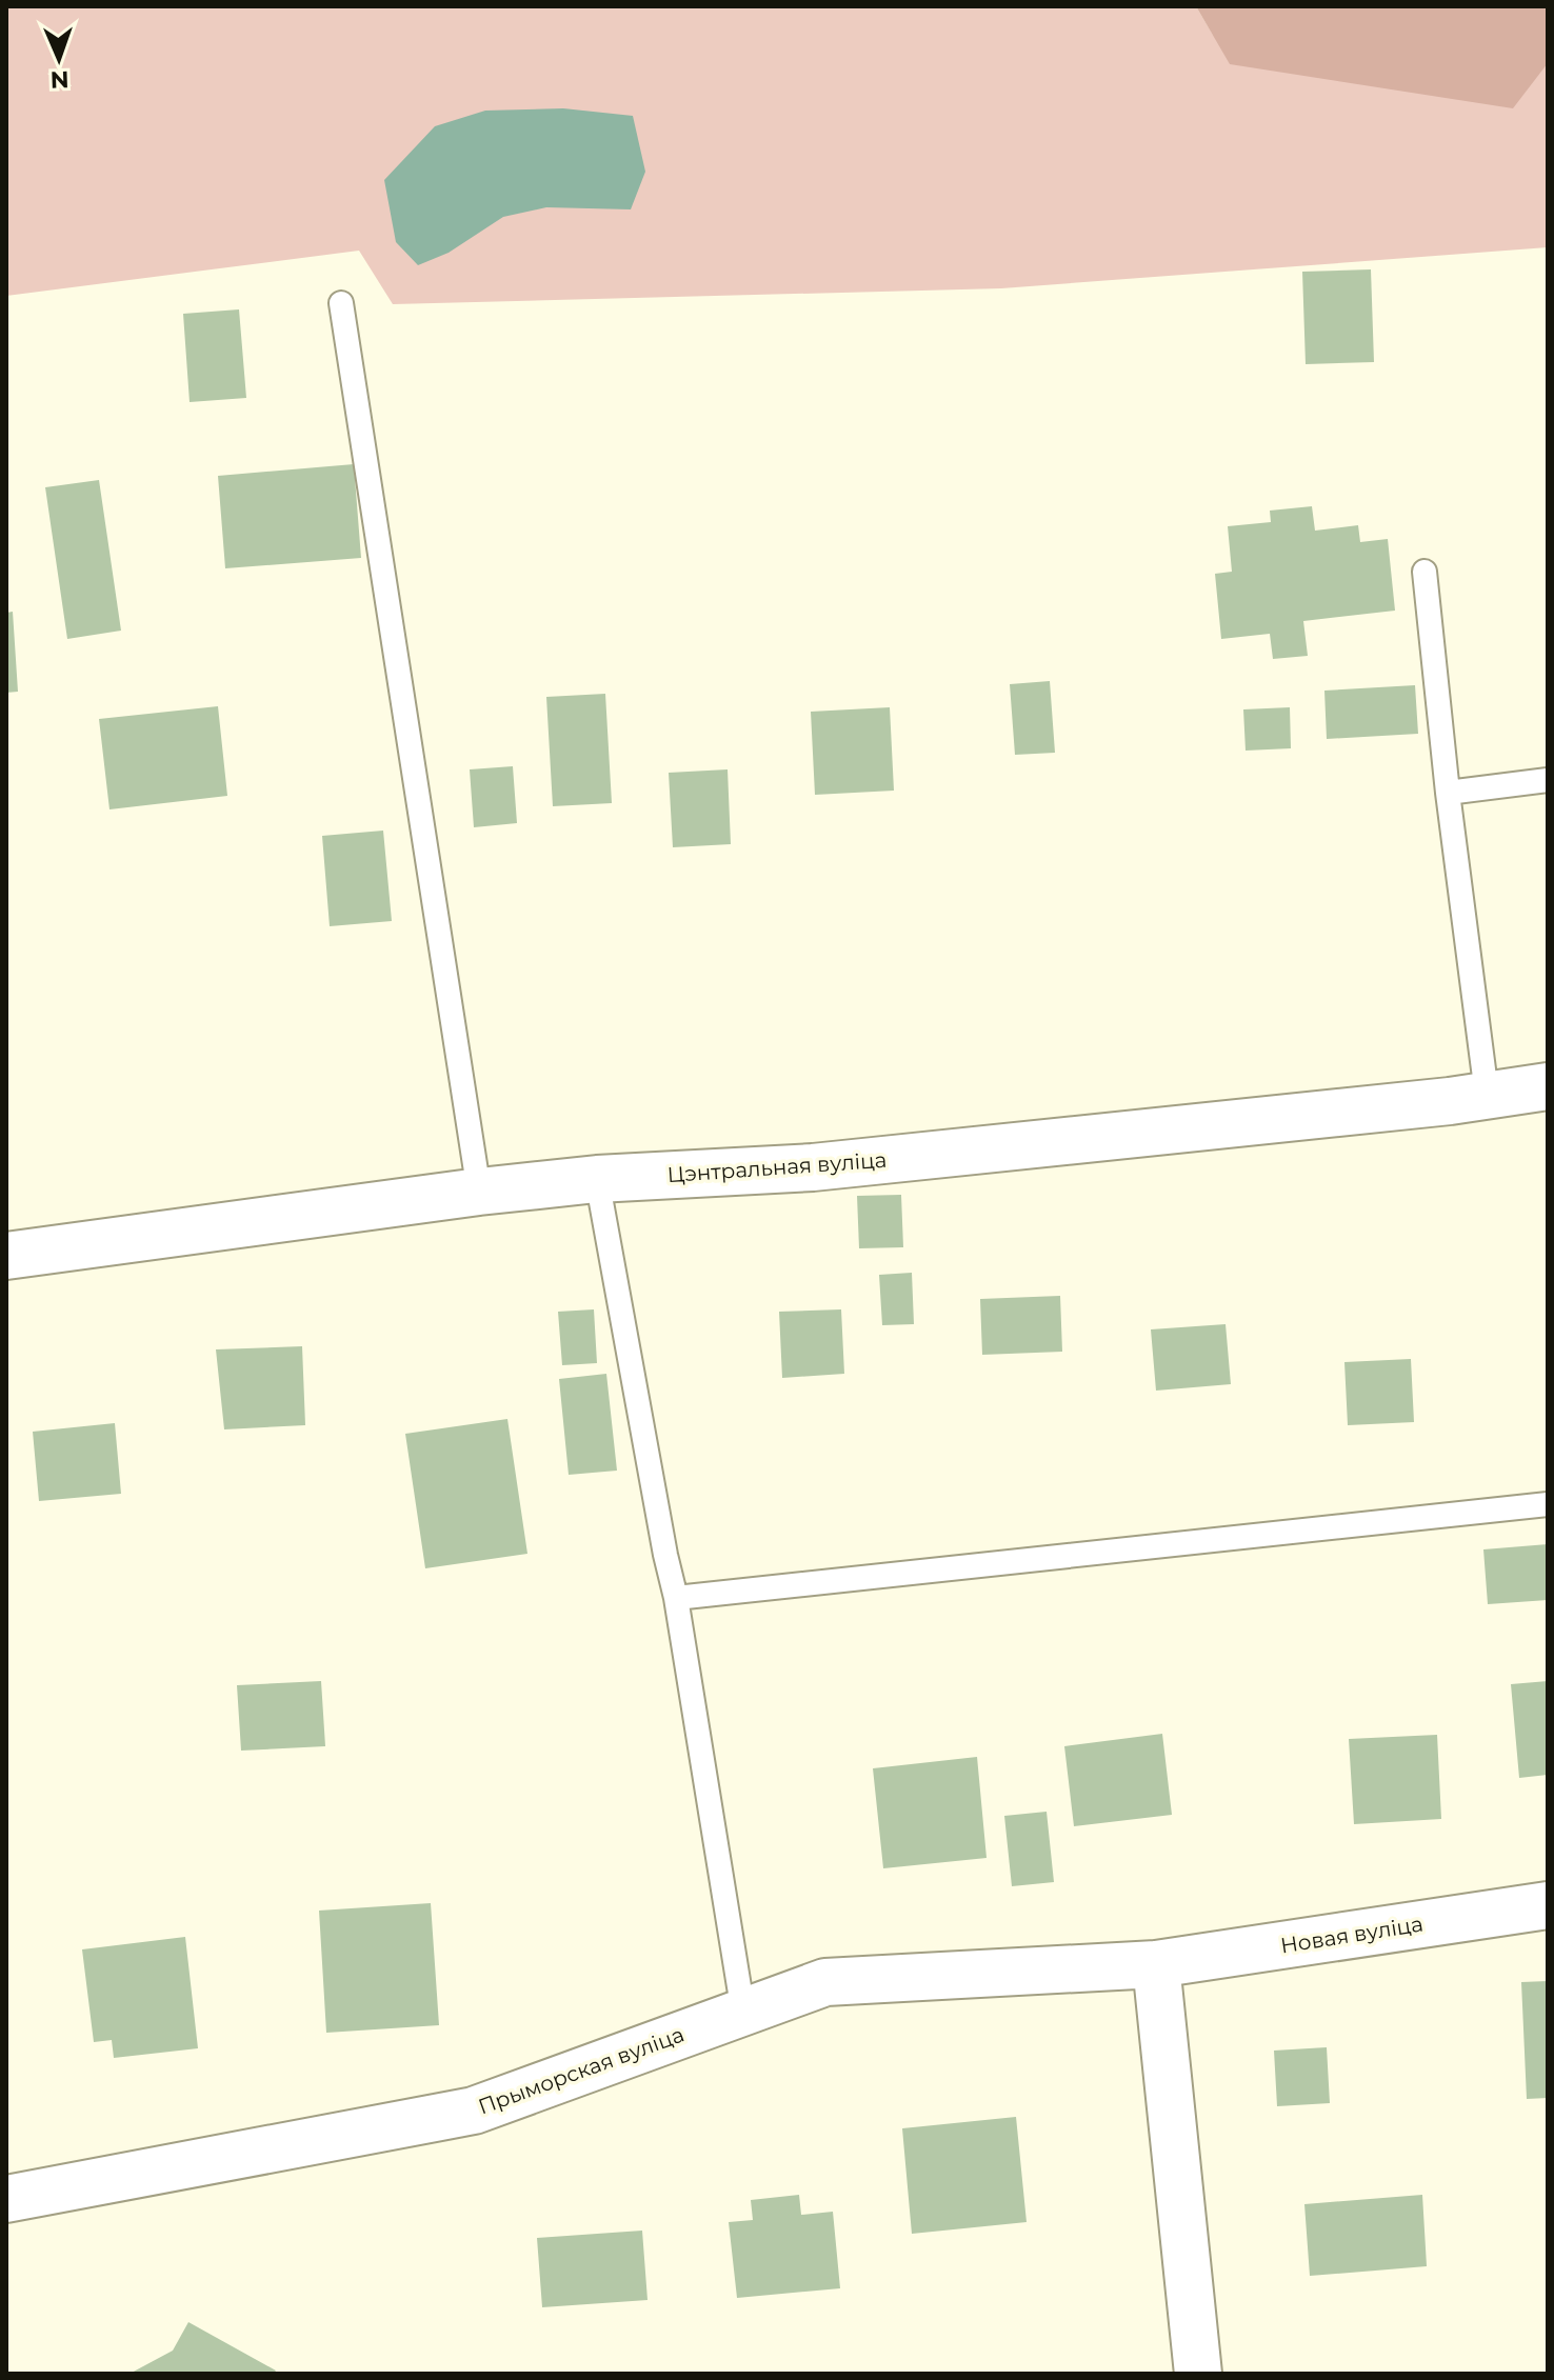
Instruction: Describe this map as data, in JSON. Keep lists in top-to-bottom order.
{
  "streets": {
    "street": ["Цэнтральная вуліца", "Новая вуліца", "Прыморская вуліца"]
  },
  "crossings": [
    ["Новая вуліца", "Прыморская вуліца"]
  ],
  "north": "bottom"
}
